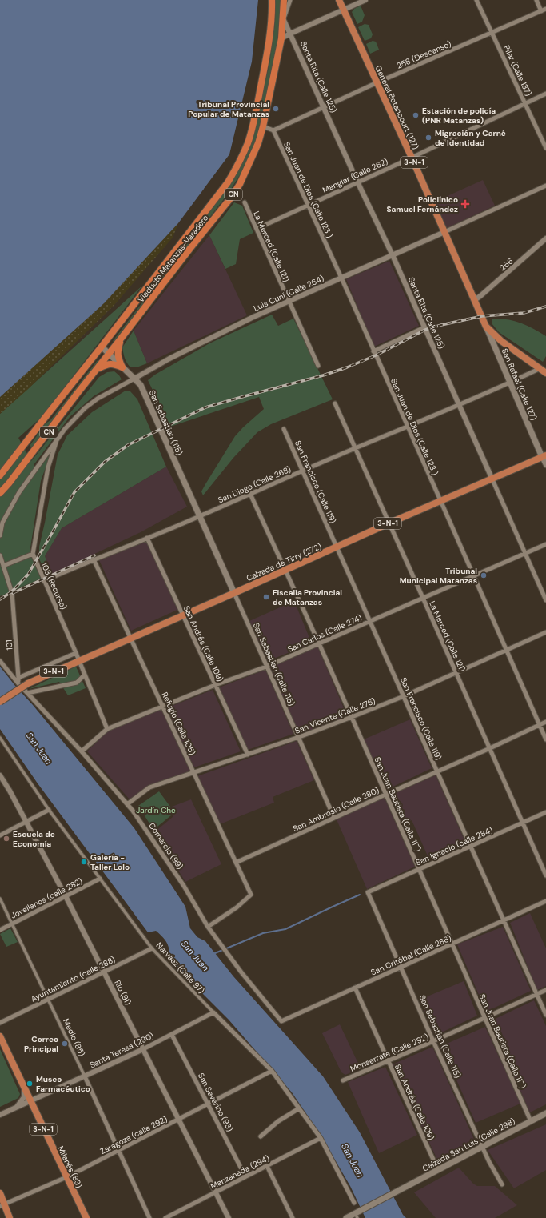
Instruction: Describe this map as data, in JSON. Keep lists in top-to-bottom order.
{
  "streets": {
    "highway": ["CN", "Viaducto Matanzas-Varadero"],
    "main road": [
      "General Betancourt (127)",
      "3-N-1",
      "San Rafael (Calle 127)",
      "San Sebastian (115)",
      "Calzada de Tirry (272)",
      "San Sebastian (Calle 115)",
      "Calzada San Luis (Calle 298)",
      "Milanés (83)"
    ],
    "street": [
      "258 (Descanso)",
      "Pilar (Calle 137)",
      "Santa Rita (Calle 125)",
      "Manglar (Calle 262)",
      "San Juan de Díos (Calle 123 )",
      "La Merced (Calle 121)",
      "266",
      "Luis Cuní (Calle 264)",
      "San Francisco (Calle 119)",
      "San Diego (Calle 268)",
      "103 (Recurso)",
      "San Carlos (Calle 274)",
      "San Andrés (Calle 109)",
      "101",
      "San Vicente (Calle 276)",
      "Refugio (Calle 105)",
      "San Juan Bautista (Calle 117)",
      "San Ambrosio (Calle 280)",
      "Comercio (99)",
      "San Ignacio (calle 284)",
      "Jovellanos (calle 282)",
      "San Critóbal (Calle 286)",
      "Narváez (Calle 97)",
      "Ayuntamiento (calle 288)",
      "Río (91)",
      "Medio (85)",
      "Santa Teresa (290)",
      "Monserrate (Calle 292)",
      "San Severino (93)",
      "Zaragoza (calle 292)",
      "Manzaneda (294)"
    ]
  },
  "crossings": [
    ["258 (Descanso)", "Pilar (Calle 137)"],
    ["258 (Descanso)", "Santa Rita (Calle 125)"],
    ["258 (Descanso)", "General Betancourt (127)"],
    ["258 (Descanso)", "San Juan de Díos (Calle 123 )"],
    ["Pilar (Calle 137)", "Manglar (Calle 262)"],
    ["Santa Rita (Calle 125)", "Manglar (Calle 262)"],
    ["Santa Rita (Calle 125)", "Viaducto Matanzas-Varadero"],
    ["Santa Rita (Calle 125)", "Luis Cuní (Calle 264)"],
    ["Santa Rita (Calle 125)", "San Diego (Calle 268)"],
    ["Santa Rita (Calle 125)", "Calzada de Tirry (272)"],
    ["Santa Rita (Calle 125)", "San Carlos (Calle 274)"],
    ["General Betancourt (127)", "3-N-1"],
    ["General Betancourt (127)", "Manglar (Calle 262)"],
    ["General Betancourt (127)", "266"],
    ["General Betancourt (127)", "Luis Cuní (Calle 264)"],
    ["General Betancourt (127)", "San Rafael (Calle 127)"],
    ["3-N-1", "San Rafael (Calle 127)"],
    ["3-N-1", "San Diego (Calle 268)"],
    ["Manglar (Calle 262)", "San Juan de Díos (Calle 123 )"],
    ["Manglar (Calle 262)", "La Merced (Calle 121)"],
    ["San Juan de Díos (Calle 123 )", "Luis Cuní (Calle 264)"],
    ["San Juan de Díos (Calle 123 )", "San Diego (Calle 268)"],
    ["San Juan de Díos (Calle 123 )", "Calzada de Tirry (272)"],
    ["San Juan de Díos (Calle 123 )", "San Carlos (Calle 274)"],
    ["San Juan de Díos (Calle 123 )", "San Vicente (Calle 276)"],
    ["San Juan de Díos (Calle 123 )", "San Ambrosio (Calle 280)"],
    ["La Merced (Calle 121)", "Luis Cuní (Calle 264)"],
    ["La Merced (Calle 121)", "San Diego (Calle 268)"],
    ["La Merced (Calle 121)", "Calzada de Tirry (272)"],
    ["La Merced (Calle 121)", "San Carlos (Calle 274)"],
    ["La Merced (Calle 121)", "San Vicente (Calle 276)"],
    ["La Merced (Calle 121)", "San Ambrosio (Calle 280)"],
    ["La Merced (Calle 121)", "San Ignacio (calle 284)"],
    ["Viaducto Matanzas-Varadero", "San Sebastian (115)"],
    ["Luis Cuní (Calle 264)", "San Sebastian (115)"],
    ["San Rafael (Calle 127)", "San Diego (Calle 268)"],
    ["San Rafael (Calle 127)", "Calzada de Tirry (272)"],
    ["San Sebastian (115)", "San Diego (Calle 268)"],
    ["San Sebastian (115)", "San Sebastian (Calle 115)"],
    ["San Francisco (Calle 119)", "San Diego (Calle 268)"],
    ["San Francisco (Calle 119)", "Calzada de Tirry (272)"],
    ["San Francisco (Calle 119)", "San Carlos (Calle 274)"],
    ["San Francisco (Calle 119)", "San Vicente (Calle 276)"],
    ["San Francisco (Calle 119)", "San Ambrosio (Calle 280)"],
    ["San Francisco (Calle 119)", "San Ignacio (calle 284)"],
    ["San Francisco (Calle 119)", "San Critóbal (Calle 286)"],
    ["San Francisco (Calle 119)", "Monserrate (Calle 292)"],
    ["San Diego (Calle 268)", "103 (Recurso)"],
    ["San Diego (Calle 268)", "San Andrés (Calle 109)"],
    ["San Diego (Calle 268)", "San Sebastian (Calle 115)"],
    ["San Diego (Calle 268)", "Refugio (Calle 105)"],
    ["San Diego (Calle 268)", "San Juan Bautista (Calle 117)"],
    ["Calzada de Tirry (272)", "103 (Recurso)"],
    ["Calzada de Tirry (272)", "San Andrés (Calle 109)"],
    ["Calzada de Tirry (272)", "San Sebastian (Calle 115)"],
    ["Calzada de Tirry (272)", "Refugio (Calle 105)"],
    ["Calzada de Tirry (272)", "San Juan Bautista (Calle 117)"],
    ["103 (Recurso)", "San Carlos (Calle 274)"],
    ["San Carlos (Calle 274)", "San Andrés (Calle 109)"],
    ["San Carlos (Calle 274)", "San Sebastian (Calle 115)"],
    ["San Carlos (Calle 274)", "Refugio (Calle 105)"],
    ["San Carlos (Calle 274)", "San Juan Bautista (Calle 117)"],
    ["San Carlos (Calle 274)", "Comercio (99)"],
    ["San Andrés (Calle 109)", "San Vicente (Calle 276)"],
    ["San Andrés (Calle 109)", "San Critóbal (Calle 286)"],
    ["San Andrés (Calle 109)", "Monserrate (Calle 292)"],
    ["San Andrés (Calle 109)", "Calzada San Luis (Calle 298)"],
    ["101", "Comercio (99)"],
    ["San Sebastian (Calle 115)", "San Vicente (Calle 276)"],
    ["San Sebastian (Calle 115)", "San Ambrosio (Calle 280)"],
    ["San Sebastian (Calle 115)", "San Ignacio (calle 284)"],
    ["San Sebastian (Calle 115)", "San Critóbal (Calle 286)"],
    ["San Sebastian (Calle 115)", "Monserrate (Calle 292)"],
    ["San Sebastian (Calle 115)", "Calzada San Luis (Calle 298)"],
    ["San Vicente (Calle 276)", "Refugio (Calle 105)"],
    ["San Vicente (Calle 276)", "San Juan Bautista (Calle 117)"],
    ["San Vicente (Calle 276)", "Comercio (99)"],
    ["Refugio (Calle 105)", "San Ambrosio (Calle 280)"],
    ["Refugio (Calle 105)", "Comercio (99)"],
    ["San Juan Bautista (Calle 117)", "San Ambrosio (Calle 280)"],
    ["San Juan Bautista (Calle 117)", "San Ignacio (calle 284)"],
    ["San Juan Bautista (Calle 117)", "San Critóbal (Calle 286)"],
    ["San Juan Bautista (Calle 117)", "Monserrate (Calle 292)"],
    ["San Juan Bautista (Calle 117)", "Calzada San Luis (Calle 298)"],
    ["Comercio (99)", "San Critóbal (Calle 286)"],
    ["Jovellanos (calle 282)", "Narváez (Calle 97)"],
    ["Jovellanos (calle 282)", "Río (91)"],
    ["Jovellanos (calle 282)", "Medio (85)"],
    ["Narváez (Calle 97)", "Ayuntamiento (calle 288)"],
    ["Narváez (Calle 97)", "Santa Teresa (290)"],
    ["Narváez (Calle 97)", "Zaragoza (calle 292)"],
    ["Narváez (Calle 97)", "Manzaneda (294)"],
    ["Ayuntamiento (calle 288)", "Río (91)"],
    ["Ayuntamiento (calle 288)", "Medio (85)"],
    ["Río (91)", "Santa Teresa (290)"],
    ["Río (91)", "Zaragoza (calle 292)"],
    ["Río (91)", "Manzaneda (294)"],
    ["Medio (85)", "Santa Teresa (290)"],
    ["Medio (85)", "Zaragoza (calle 292)"],
    ["Santa Teresa (290)", "San Severino (93)"],
    ["Santa Teresa (290)", "Milanés (83)"],
    ["San Severino (93)", "Zaragoza (calle 292)"],
    ["San Severino (93)", "Manzaneda (294)"],
    ["Zaragoza (calle 292)", "Milanés (83)"]
  ],
  "water": ["San Juan"],
  "parks": ["Jardín Che"],
  "places": {
    "other": [
      "Tribunal Provincial Popular de Matanzas",
      "Estación de policía (PNR Matanzas)",
      "Migración y Carné de Identidad",
      "Tribunal Municipal Matanzas",
      "Fiscalía Provincial de Matanzas",
      "Escuela de Economía",
      "Galería - Taller Lolo",
      "Correo Principal",
      "Museo Farmacéutico"
    ],
    "health": ["Policlínico Samuel Fernández"]
  }
}
